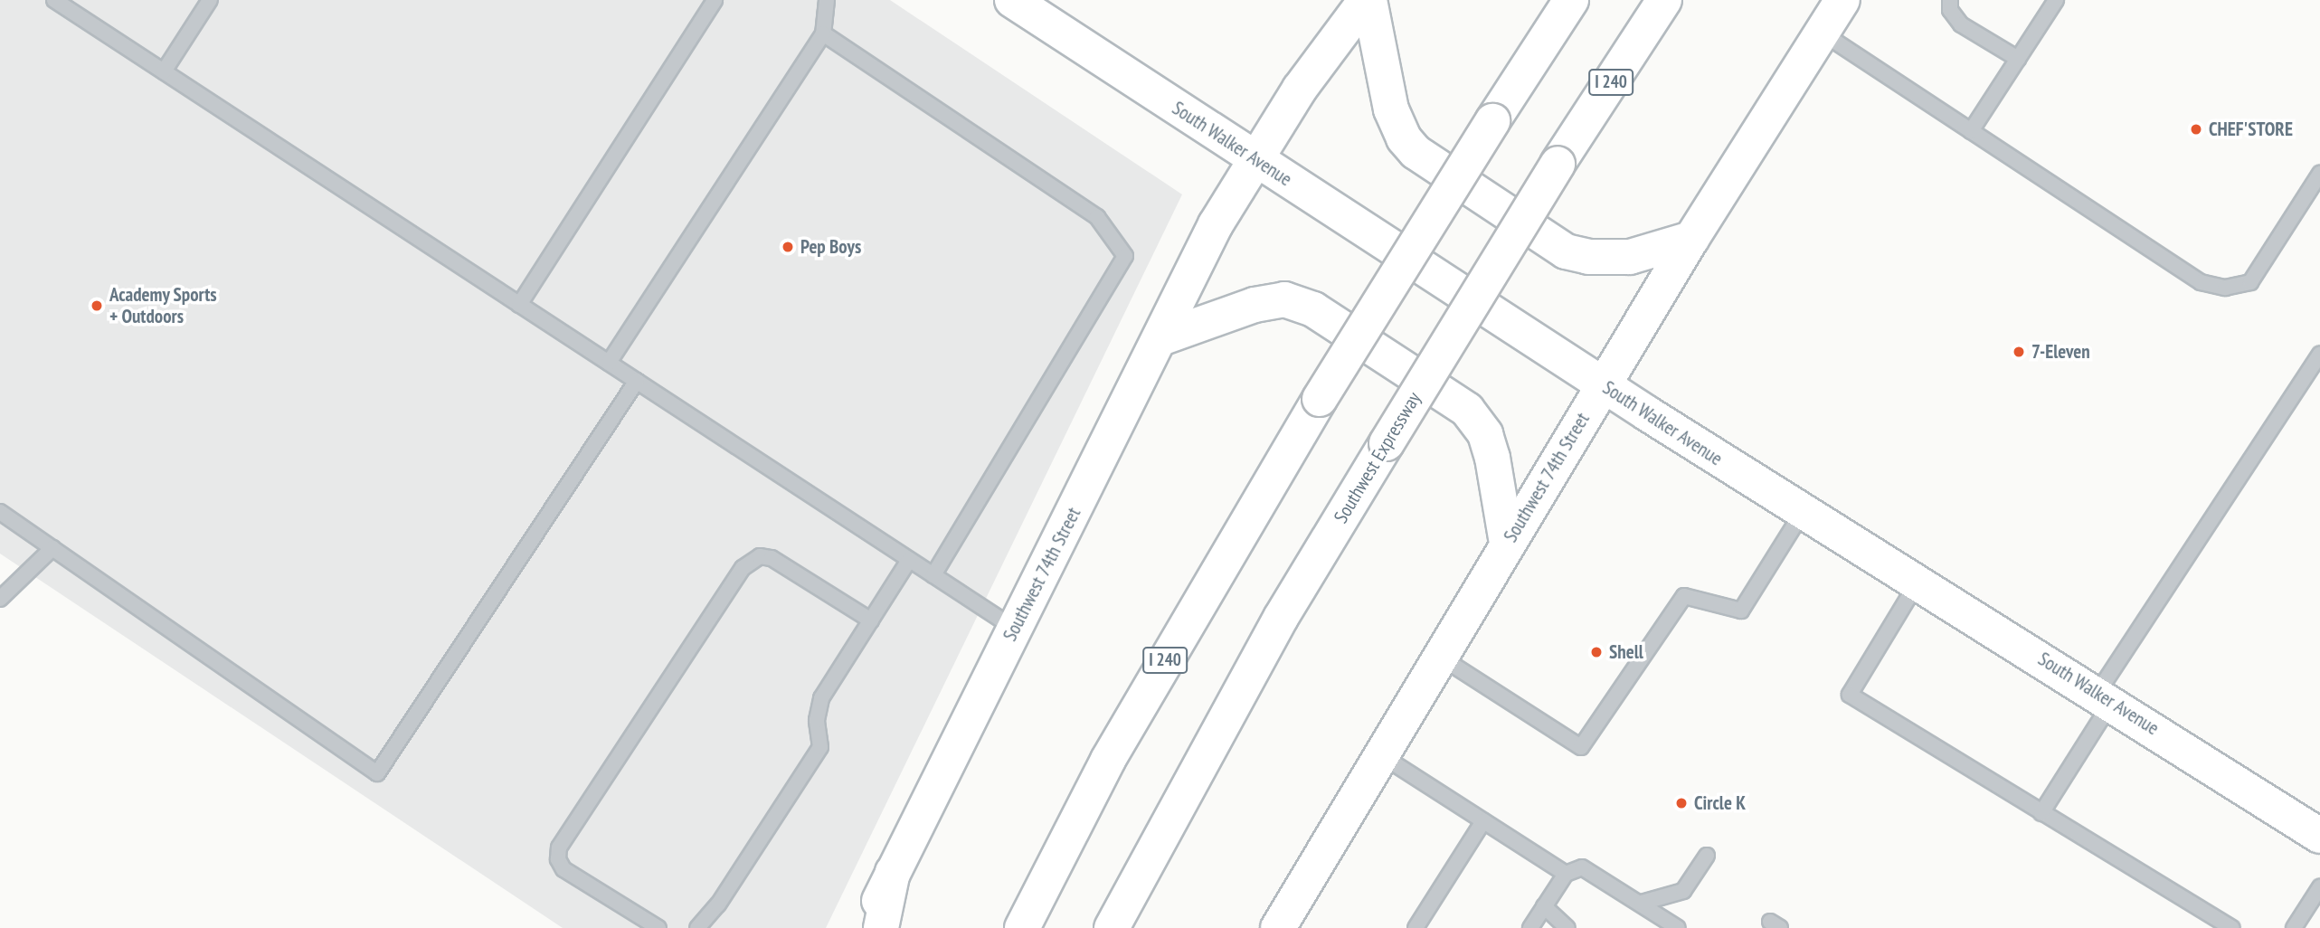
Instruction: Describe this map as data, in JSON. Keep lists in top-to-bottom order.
{
  "streets": {
    "main road": [
      "I 240",
      "South Walker Avenue",
      "Southwest Expressway",
      "Southwest 74th Street"
    ]
  },
  "crossings": [
    ["South Walker Avenue", "Southwest 74th Street"]
  ],
  "places": [
    "CHEF'STORE",
    "Pep Boys",
    "Academy Sports + Outdoors",
    "7-Eleven",
    "Shell",
    "Circle K"
  ]
}
